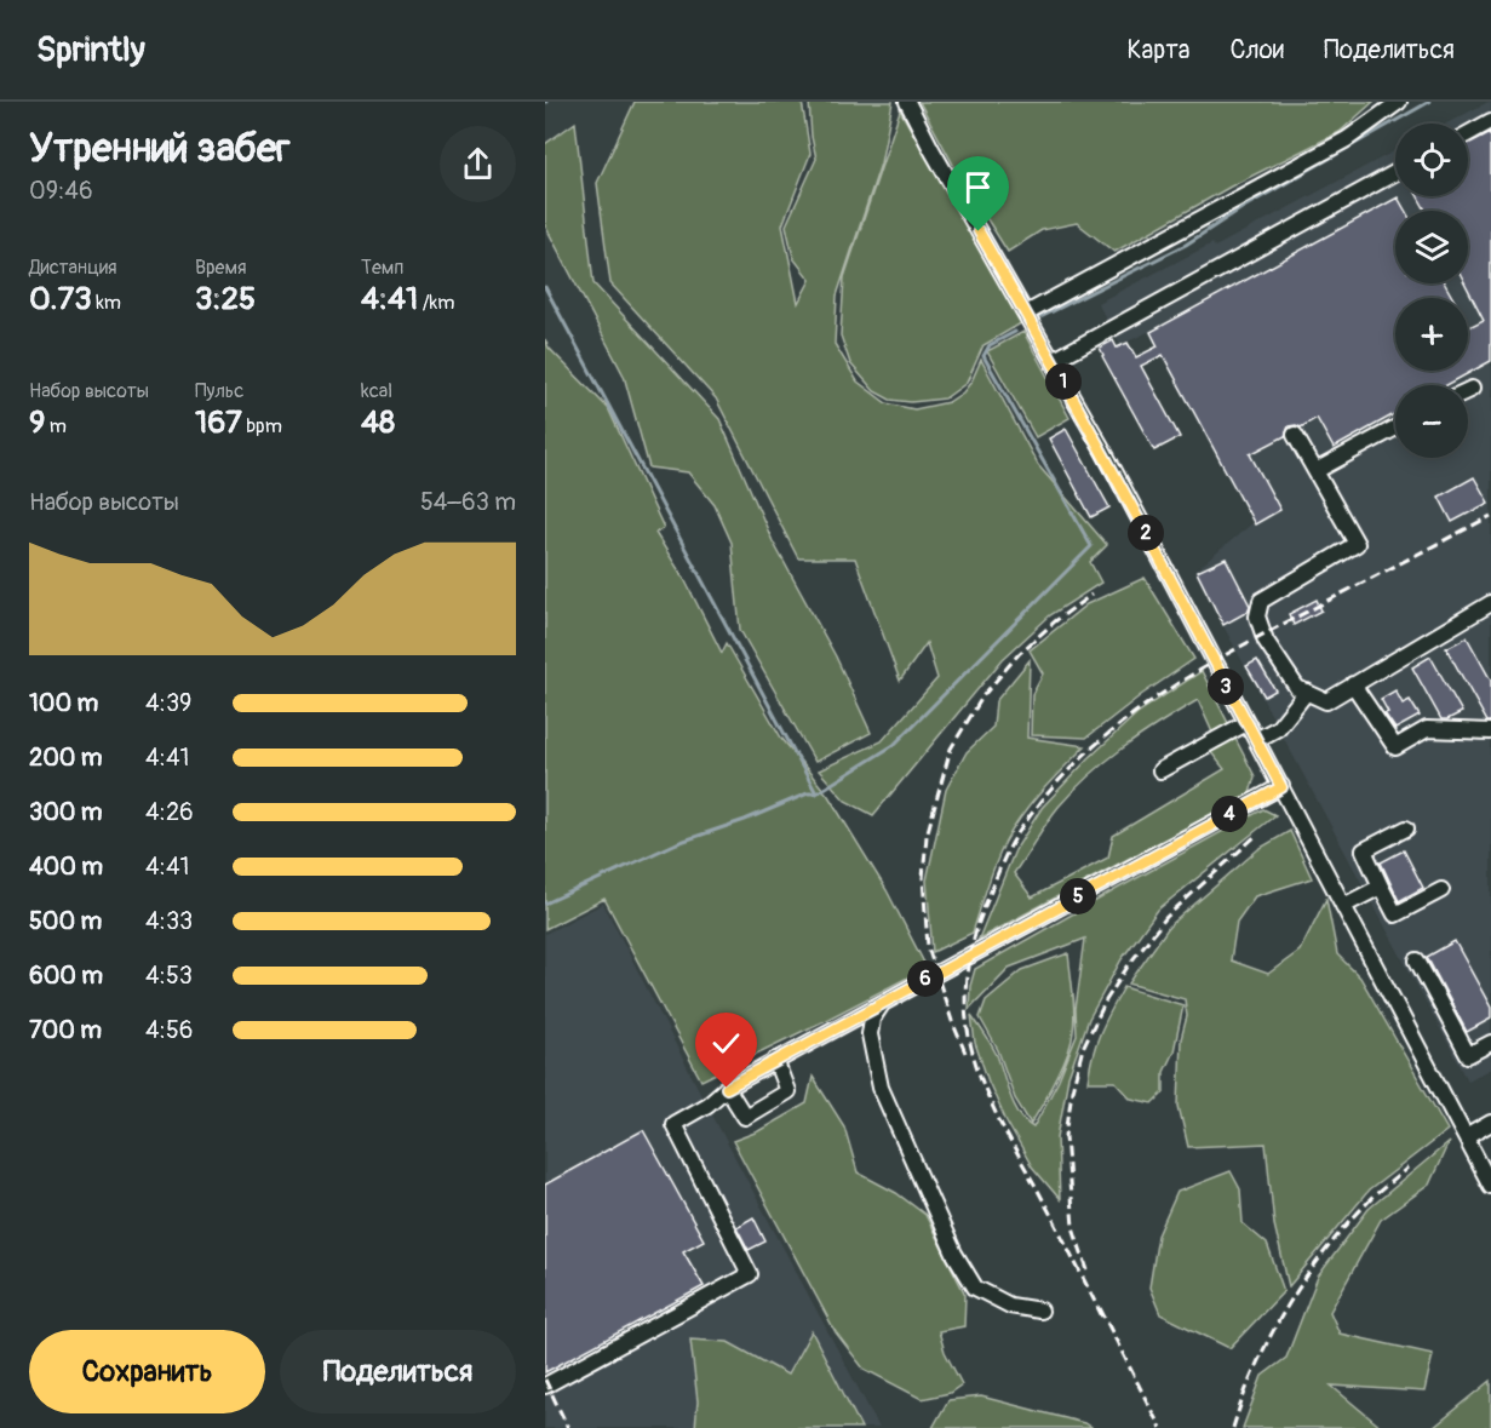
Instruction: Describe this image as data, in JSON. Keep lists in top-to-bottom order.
{
  "page": {
    "header": "Sprintly",
    "nav": ["Карта", "Слои", "Поделиться"],
    "heading": ["Утренний забег", "09:46"],
    "map_buttons": ["+", "−"],
    "stats": [
      ["Дистанция", "0.73 km"],
      ["Время", "3:25"],
      ["Темп", "4:41 /km"],
      ["Набор высоты", "9 m"],
      ["Пульс", "167 bpm"],
      ["kcal", "48"]
    ],
    "pins": [
      "1",
      "2",
      "3",
      "4",
      "5",
      "6"
    ],
    "chart": ["Набор высоты", "54–63 m"],
    "list": [
      {
        "name": "100 m",
        "note": "4:39"
      },
      {
        "name": "200 m",
        "note": "4:41"
      },
      {
        "name": "300 m",
        "note": "4:26"
      },
      {
        "name": "400 m",
        "note": "4:41"
      },
      {
        "name": "500 m",
        "note": "4:33"
      },
      {
        "name": "600 m",
        "note": "4:53"
      },
      {
        "name": "700 m",
        "note": "4:56"
      }
    ],
    "buttons": ["Сохранить", "Поделиться"]
  }
}
